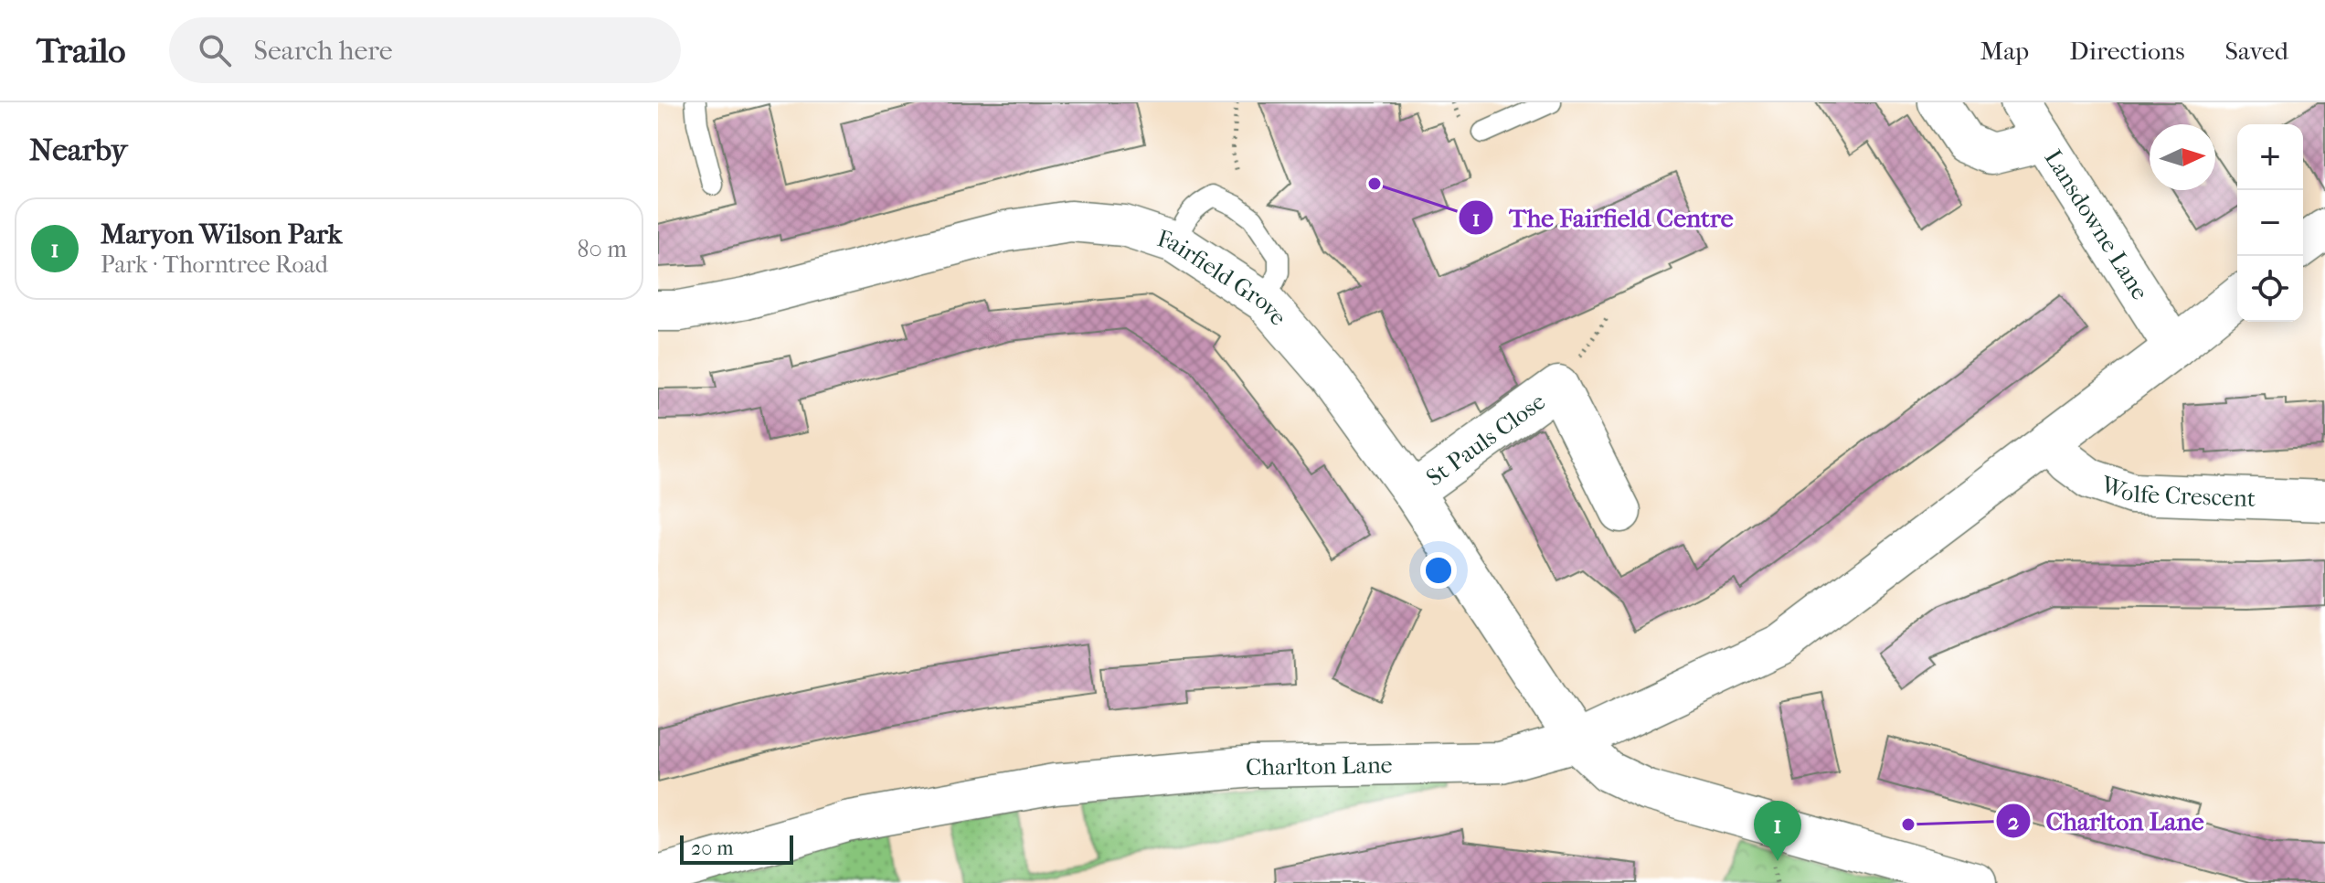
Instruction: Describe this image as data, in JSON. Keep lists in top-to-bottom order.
{
  "streets": {
    "street": [
      "Lansdowne Lane",
      "Fairfield Grove",
      "St Pauls Close",
      "Wolfe Crescent",
      "Charlton Lane"
    ]
  },
  "crossings": [
    ["Lansdowne Lane", "Charlton Lane"],
    ["Fairfield Grove", "St Pauls Close"],
    ["Fairfield Grove", "Charlton Lane"],
    ["Wolfe Crescent", "Charlton Lane"]
  ],
  "places": ["The Fairfield Centre", "Charlton Lane"],
  "scale_bar": "20 m",
  "north": "right",
  "page": {
    "header": "Trailo",
    "search": "Search here",
    "nav": ["Map", "Directions", "Saved"],
    "heading": "Nearby",
    "map_buttons": ["+", "−"],
    "list": [
      {
        "mark": "1",
        "name": "Maryon Wilson Park",
        "note": "Park · Thorntree Road",
        "value": "80 m"
      }
    ],
    "pins": "1",
    "scale": "20 m"
  }
}
